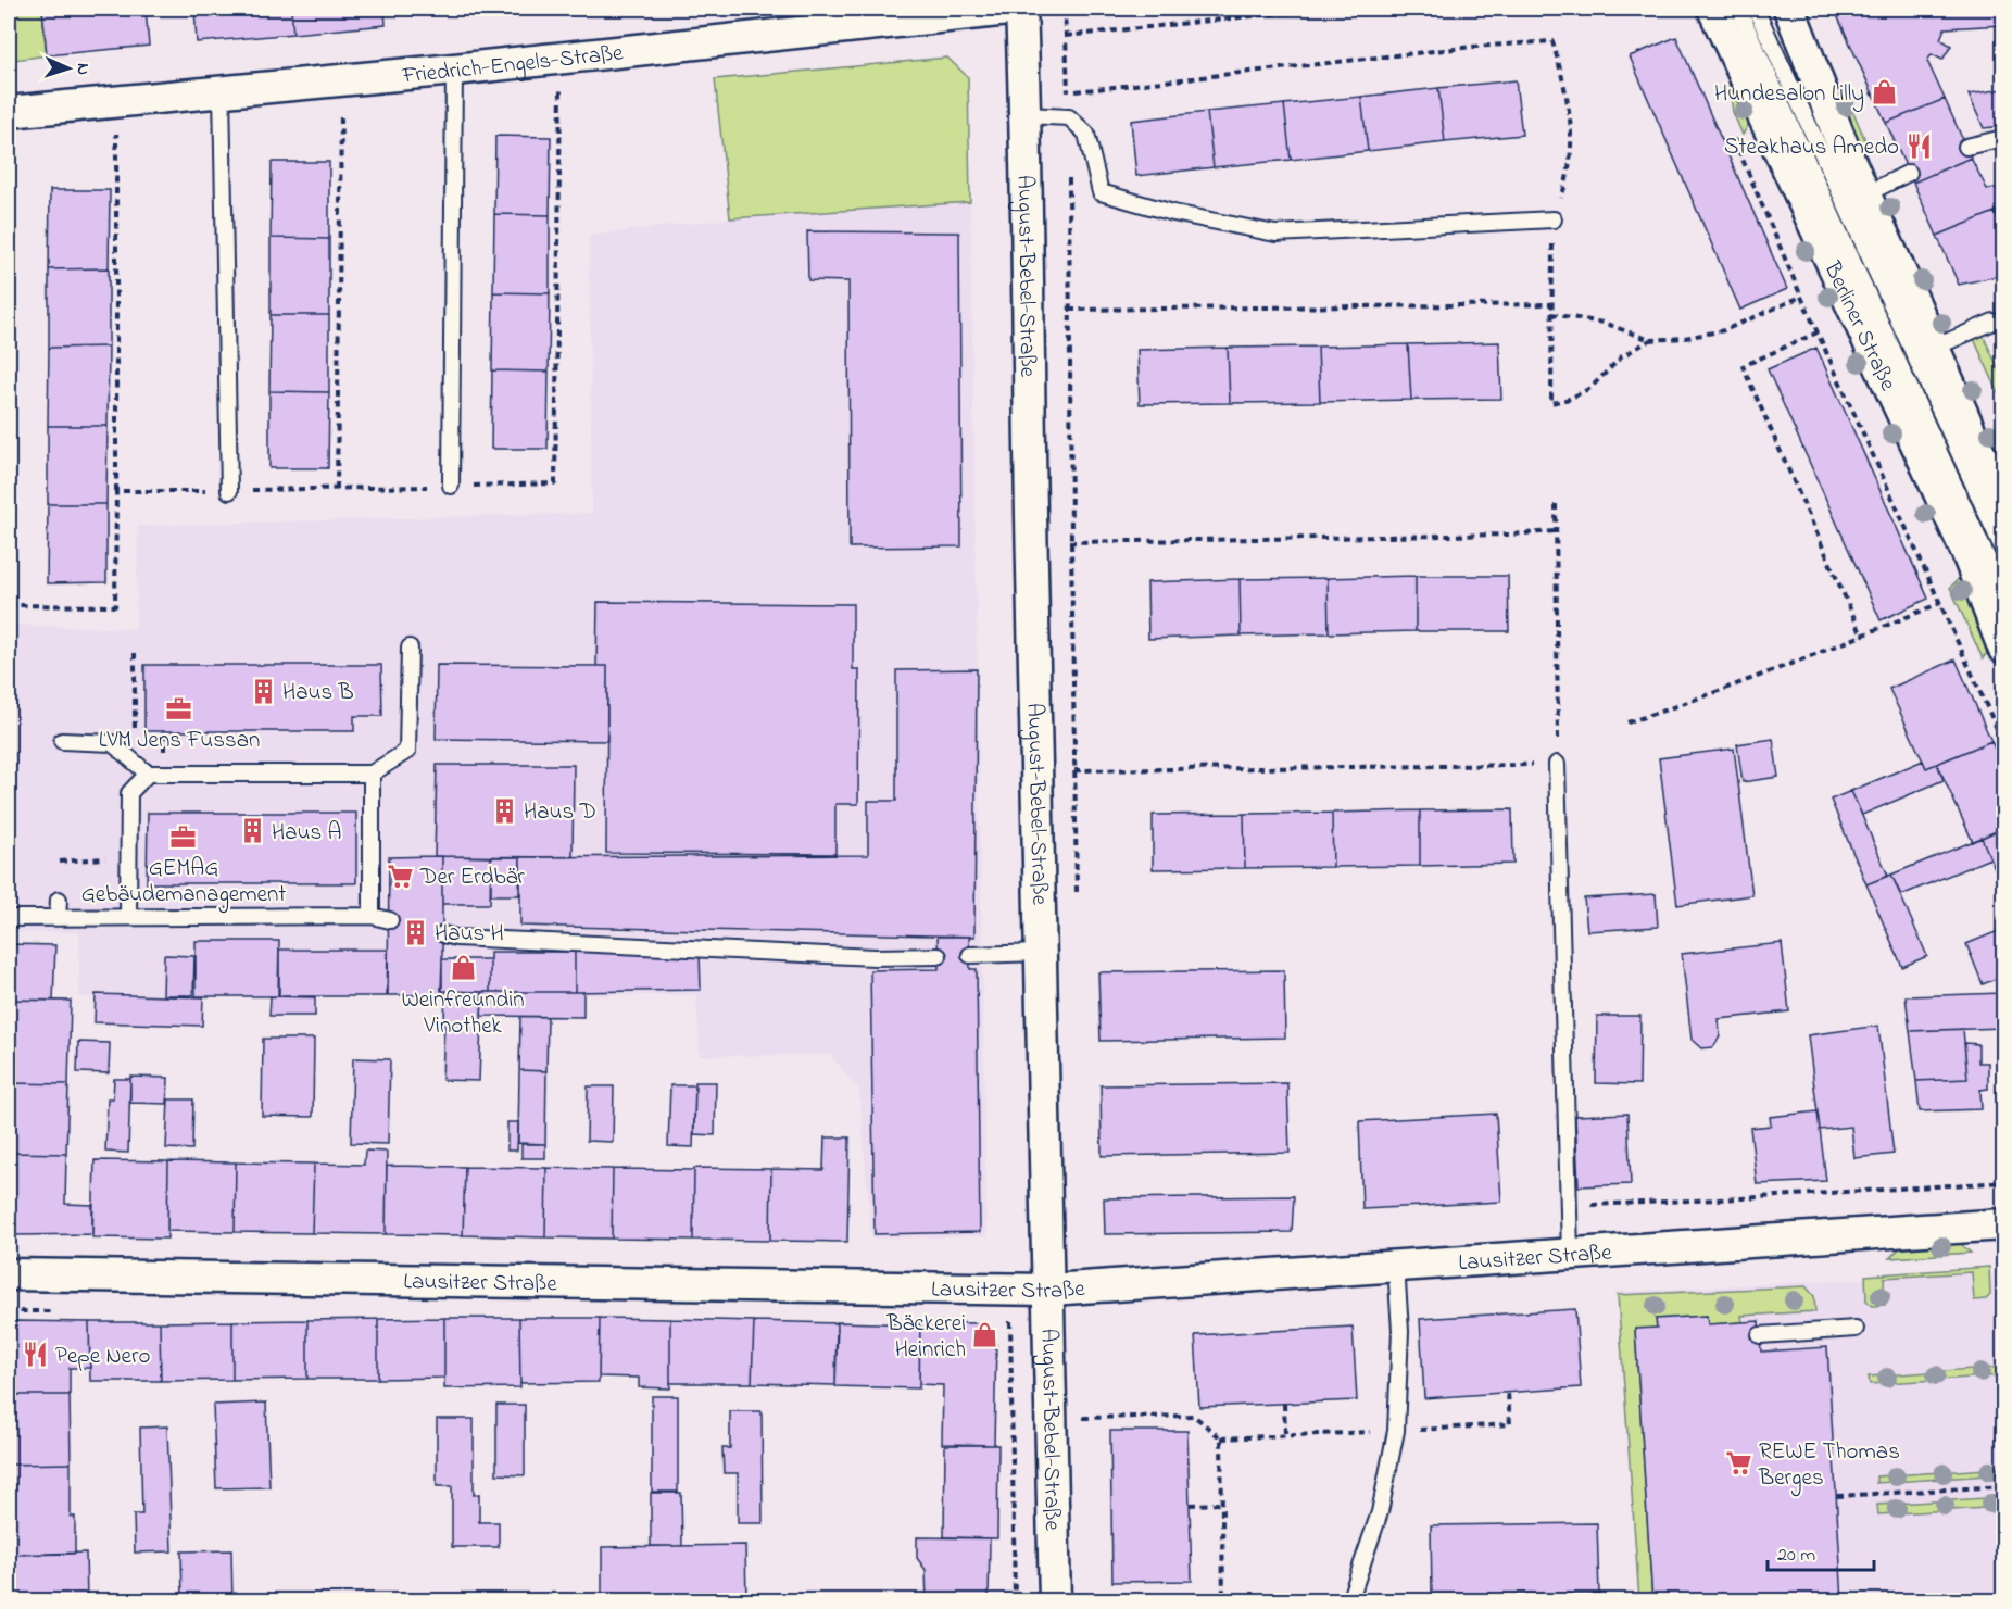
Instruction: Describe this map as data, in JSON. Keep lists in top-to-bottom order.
{
  "streets": {
    "street": [
      "Friedrich-Engels-Straße",
      "August-Bebel-Straße",
      "Berliner Straße",
      "Lausitzer Straße"
    ]
  },
  "crossings": [
    ["Friedrich-Engels-Straße", "August-Bebel-Straße"],
    ["August-Bebel-Straße", "Lausitzer Straße"]
  ],
  "places": {
    "shop": ["Hundesalon Lilly", "Weinfreundin Vinothek", "Bäckerei Heinrich"],
    "restaurant": ["Steakhaus Amedo", "Pepe Nero"],
    "building": [
      "Haus B",
      "Haus D",
      "Haus A",
      "Haus H"
    ],
    "office": ["LVM Jens Fussan", "GEMAG Gebäudemanagement"],
    "supermarket": ["Der Erdbär", "REWE Thomas Berges"]
  },
  "scale_bar": "20 m",
  "north": "right"
}
